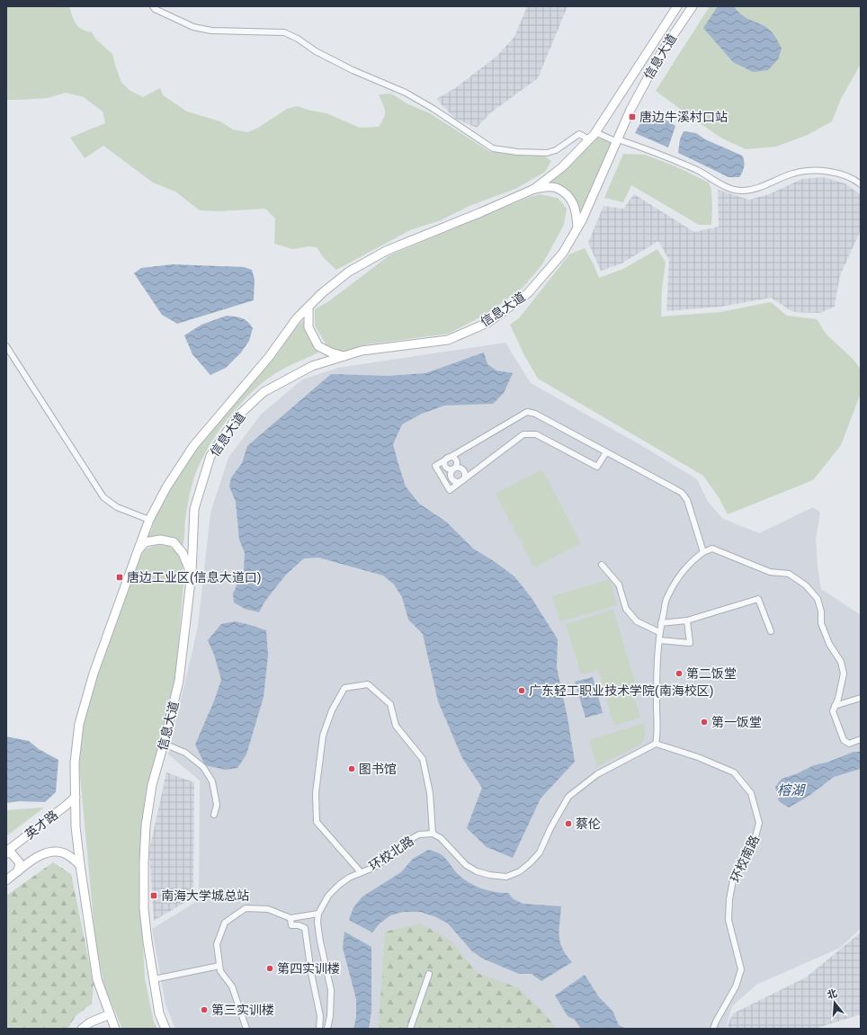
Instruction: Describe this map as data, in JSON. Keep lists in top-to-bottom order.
{
  "streets": {
    "main road": ["信息大道", "英才路"],
    "street": ["环校北路", "环校南路"]
  },
  "crossings": [
    ["信息大道", "英才路"]
  ],
  "water": ["榕湖"],
  "places": {
    "transit": ["唐边牛溪村口站", "唐边工业区(信息大道口)", "南海大学城总站"],
    "other": [
      "第二饭堂",
      "广东轻工职业技术学院(南海校区)",
      "第一饭堂",
      "图书馆",
      "蔡伦",
      "第四实训楼",
      "第三实训楼"
    ]
  },
  "north": "top"
}
